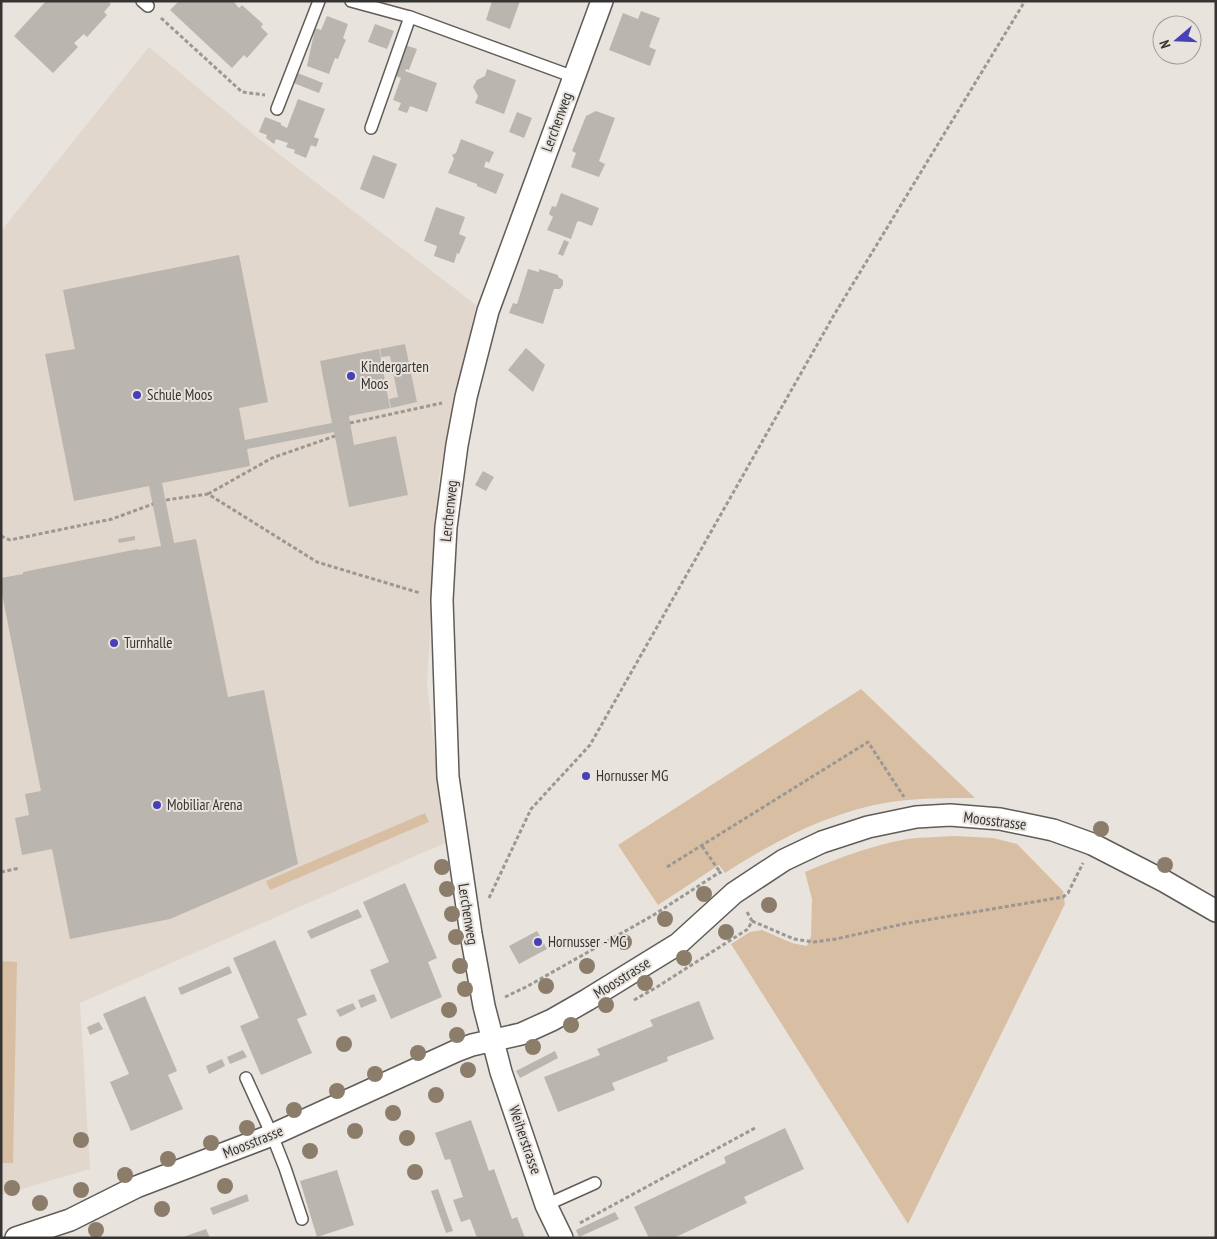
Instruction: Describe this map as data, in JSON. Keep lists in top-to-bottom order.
{
  "streets": {
    "street": ["Lerchenweg", "Moosstrasse", "Weiherstrasse"]
  },
  "crossings": [
    ["Lerchenweg", "Moosstrasse"],
    ["Lerchenweg", "Weiherstrasse"],
    ["Moosstrasse", "Weiherstrasse"]
  ],
  "places": [
    "Kindergarten Moos",
    "Schule Moos",
    "Turnhalle",
    "Hornusser MG",
    "Mobiliar Arena",
    "Hornusser - MG"
  ],
  "north": "left"
}
